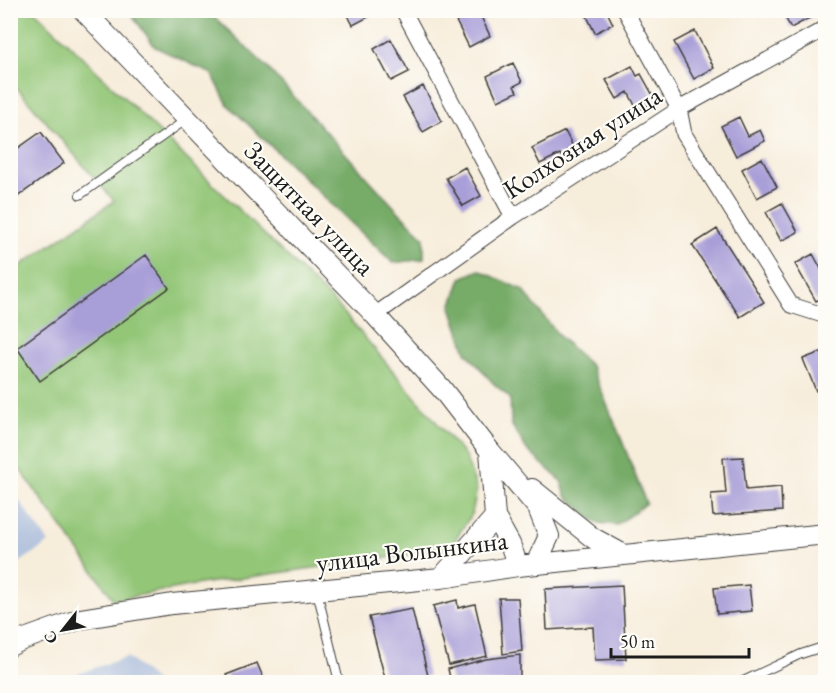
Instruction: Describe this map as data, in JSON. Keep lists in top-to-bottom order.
{
  "streets": {
    "street": ["Колхозная улица", "Защитная улица", "улица Волынкина"]
  },
  "crossings": [
    ["Колхозная улица", "Защитная улица"]
  ],
  "scale_bar": "50 m",
  "north": "bottom left"
}
